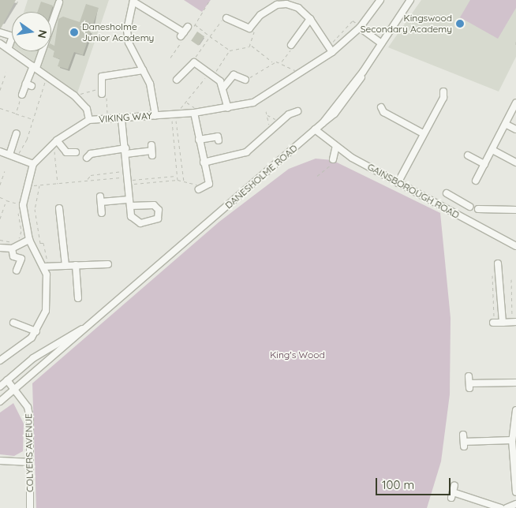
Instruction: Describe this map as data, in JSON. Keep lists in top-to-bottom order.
{
  "streets": {
    "street": [
      "VIKING WAY",
      "DANESHOLME ROAD",
      "GAINSBOROUGH ROAD",
      "COLYERS AVENUE"
    ]
  },
  "crossings": [
    ["DANESHOLME ROAD", "GAINSBOROUGH ROAD"],
    ["DANESHOLME ROAD", "COLYERS AVENUE"]
  ],
  "parks": ["King's Wood"],
  "places": ["Kingswood Secondary Academy", "Danesholme Junior Academy"],
  "scale_bar": "100 m",
  "north": "right"
}
